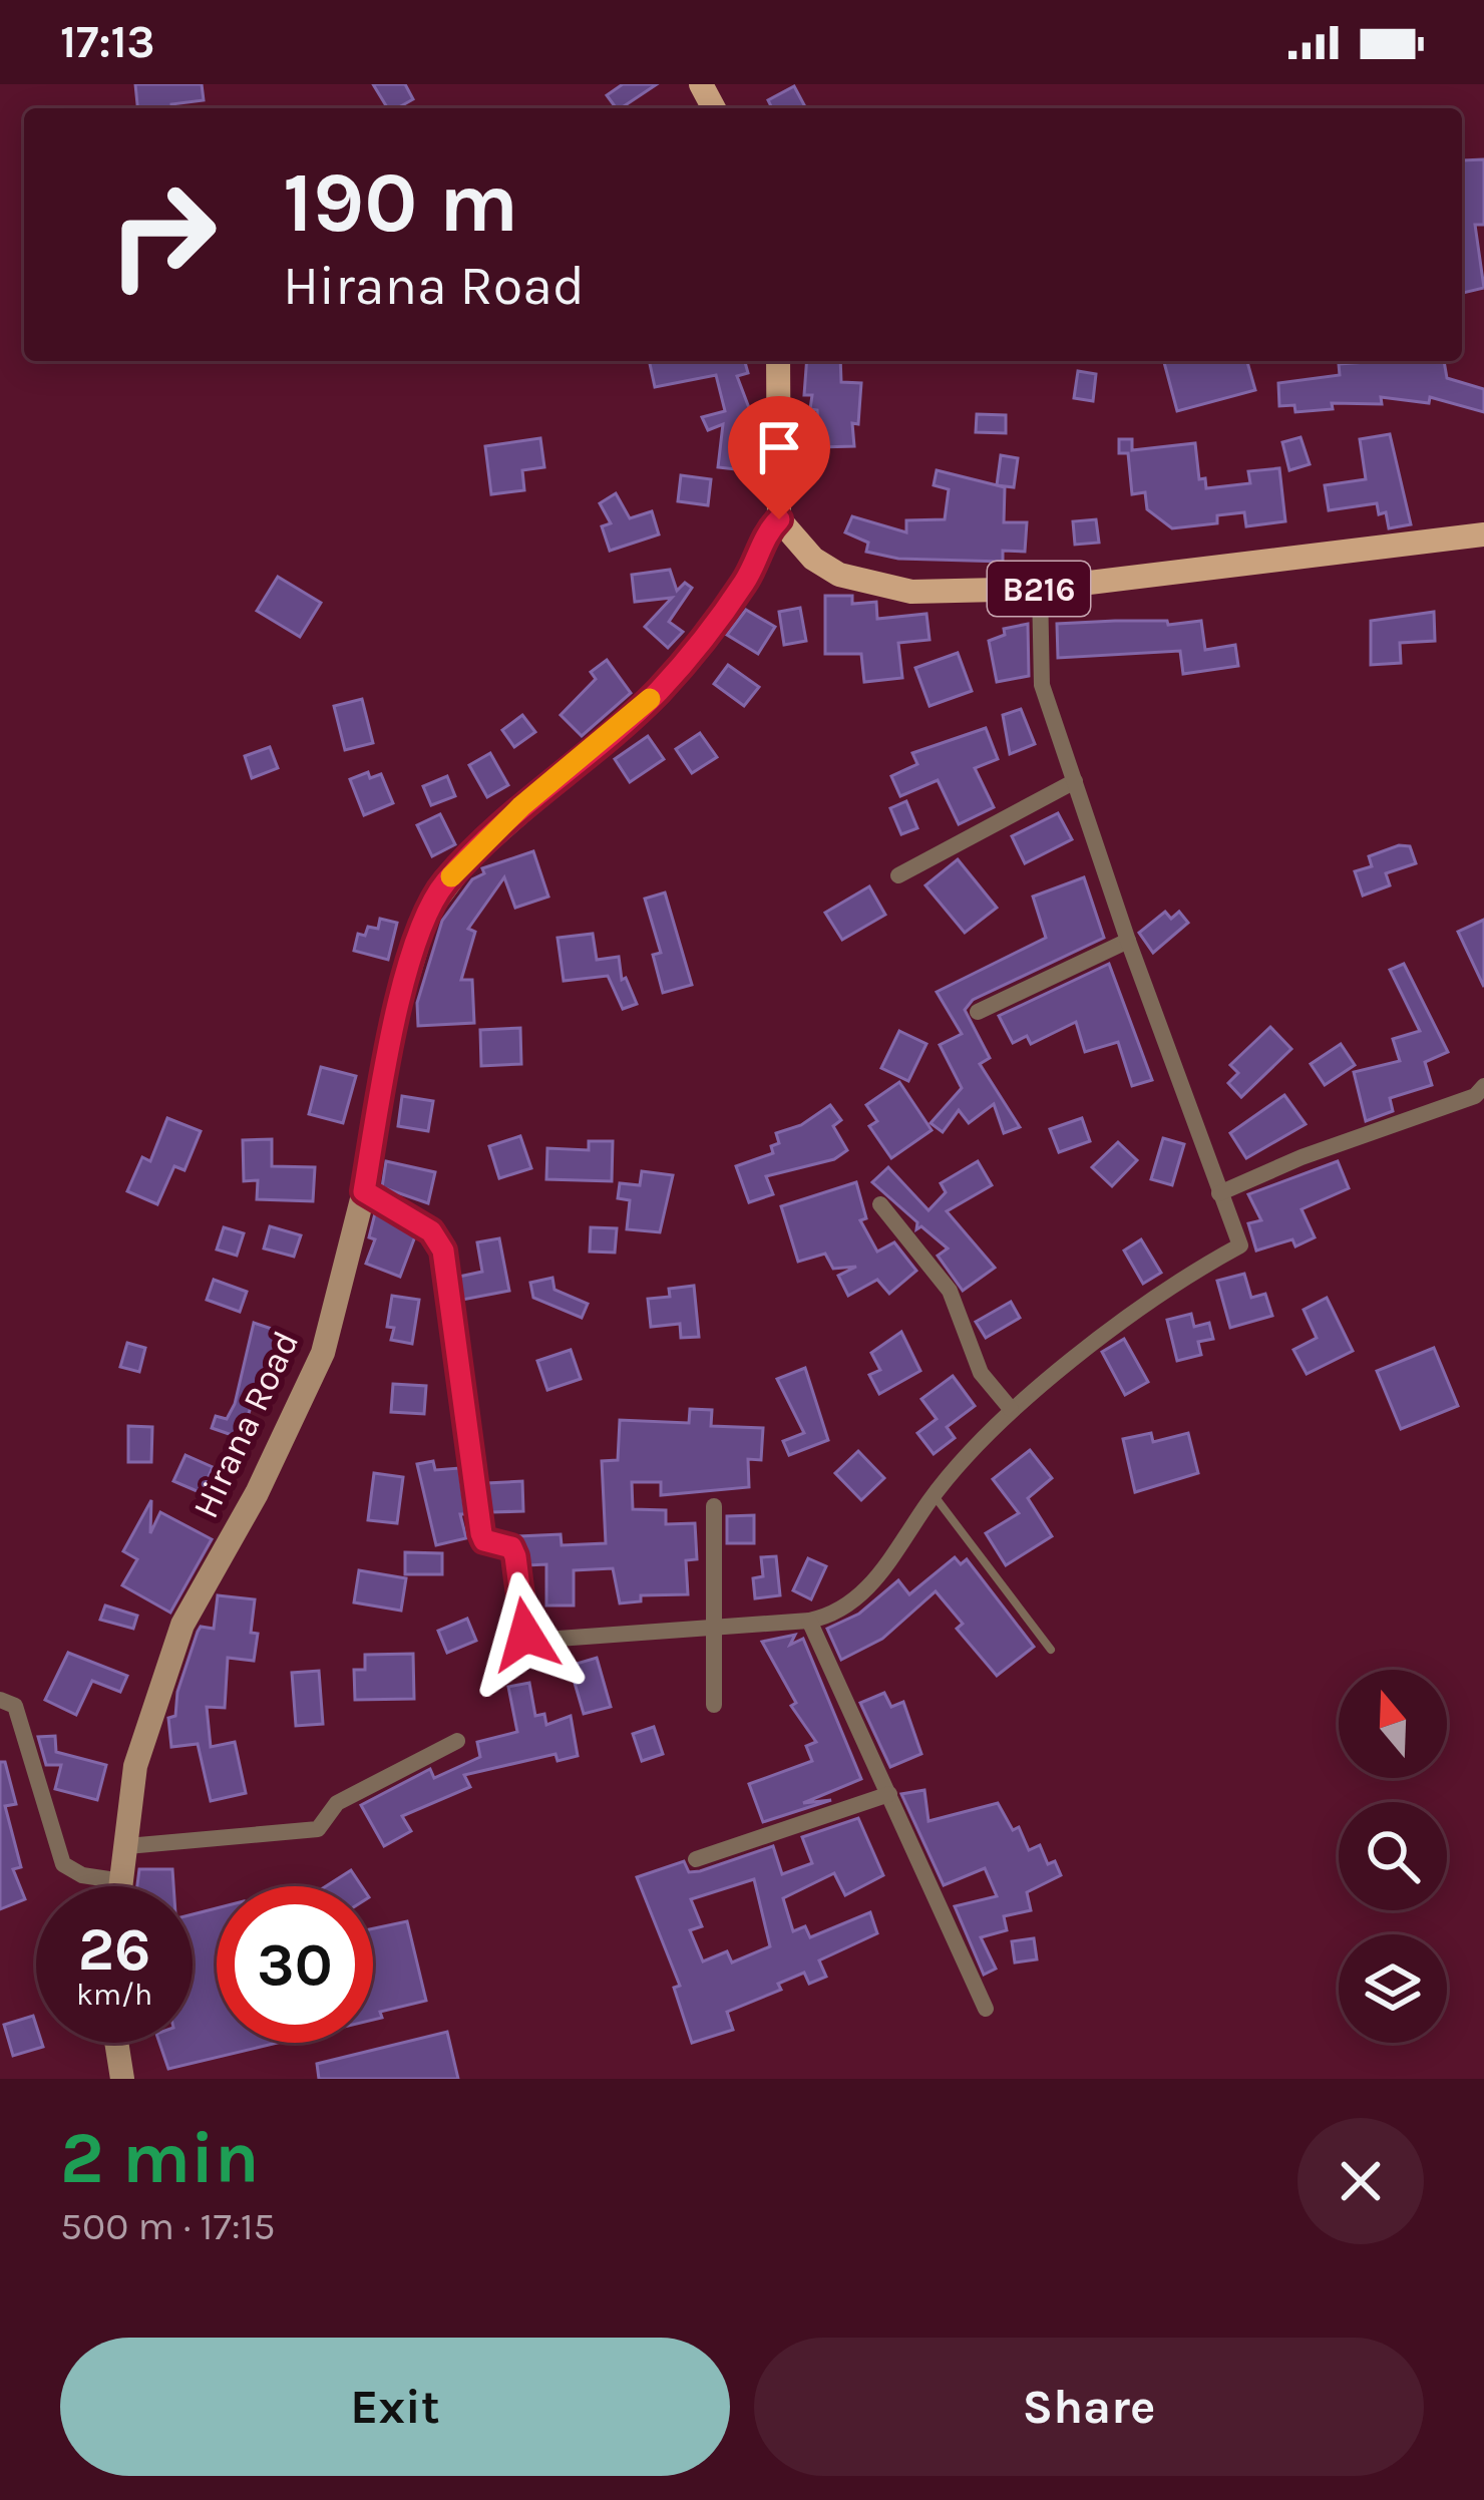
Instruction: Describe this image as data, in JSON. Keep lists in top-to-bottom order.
{
  "streets": {
    "main road": ["B216"],
    "street": ["Hirana Road"]
  },
  "crossings": [
    ["B216", "Hirana Road"]
  ],
  "north": "top",
  "page": {
    "status": "17:13",
    "turn": ["190 m", "Hirana Road"],
    "speed": "26 km/h",
    "limit": "30",
    "heading": ["2 min", "500 m · 17:15"],
    "buttons": ["Exit", "Share"]
  }
}
